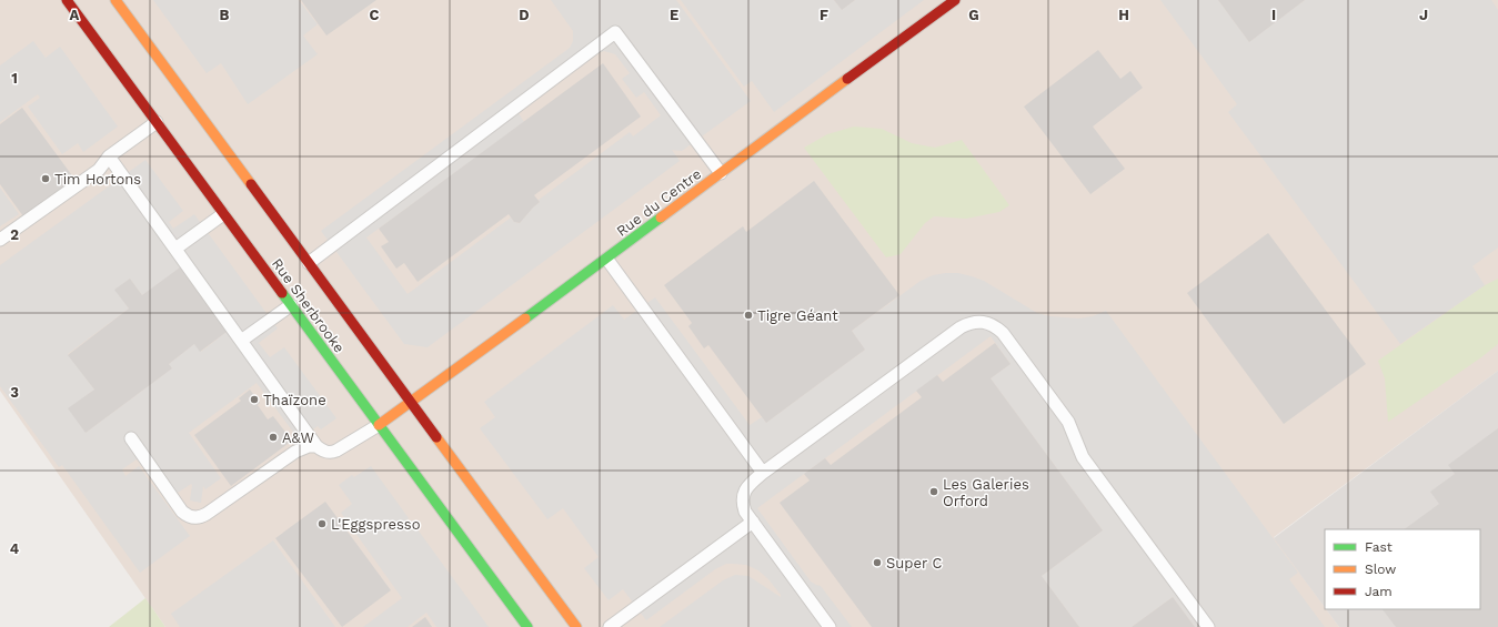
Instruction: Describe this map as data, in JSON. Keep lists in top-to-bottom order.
{
  "streets": {
    "main road": ["Rue du Centre", "Rue Sherbrooke"]
  },
  "crossings": [
    ["Rue du Centre", "Rue Sherbrooke"]
  ],
  "places": [
    "Tim Hortons",
    "Tigre Géant",
    "Thaïzone",
    "A&W",
    "Les Galeries Orford",
    "L'Eggspresso",
    "Super C"
  ],
  "legend": ["Fast", "Slow", "Jam"],
  "grid": {
    "columns": [
      "A",
      "B",
      "C",
      "D",
      "E",
      "F",
      "G",
      "H",
      "I",
      "J"
    ],
    "rows": [
      "1",
      "2",
      "3",
      "4"
    ]
  }
}
